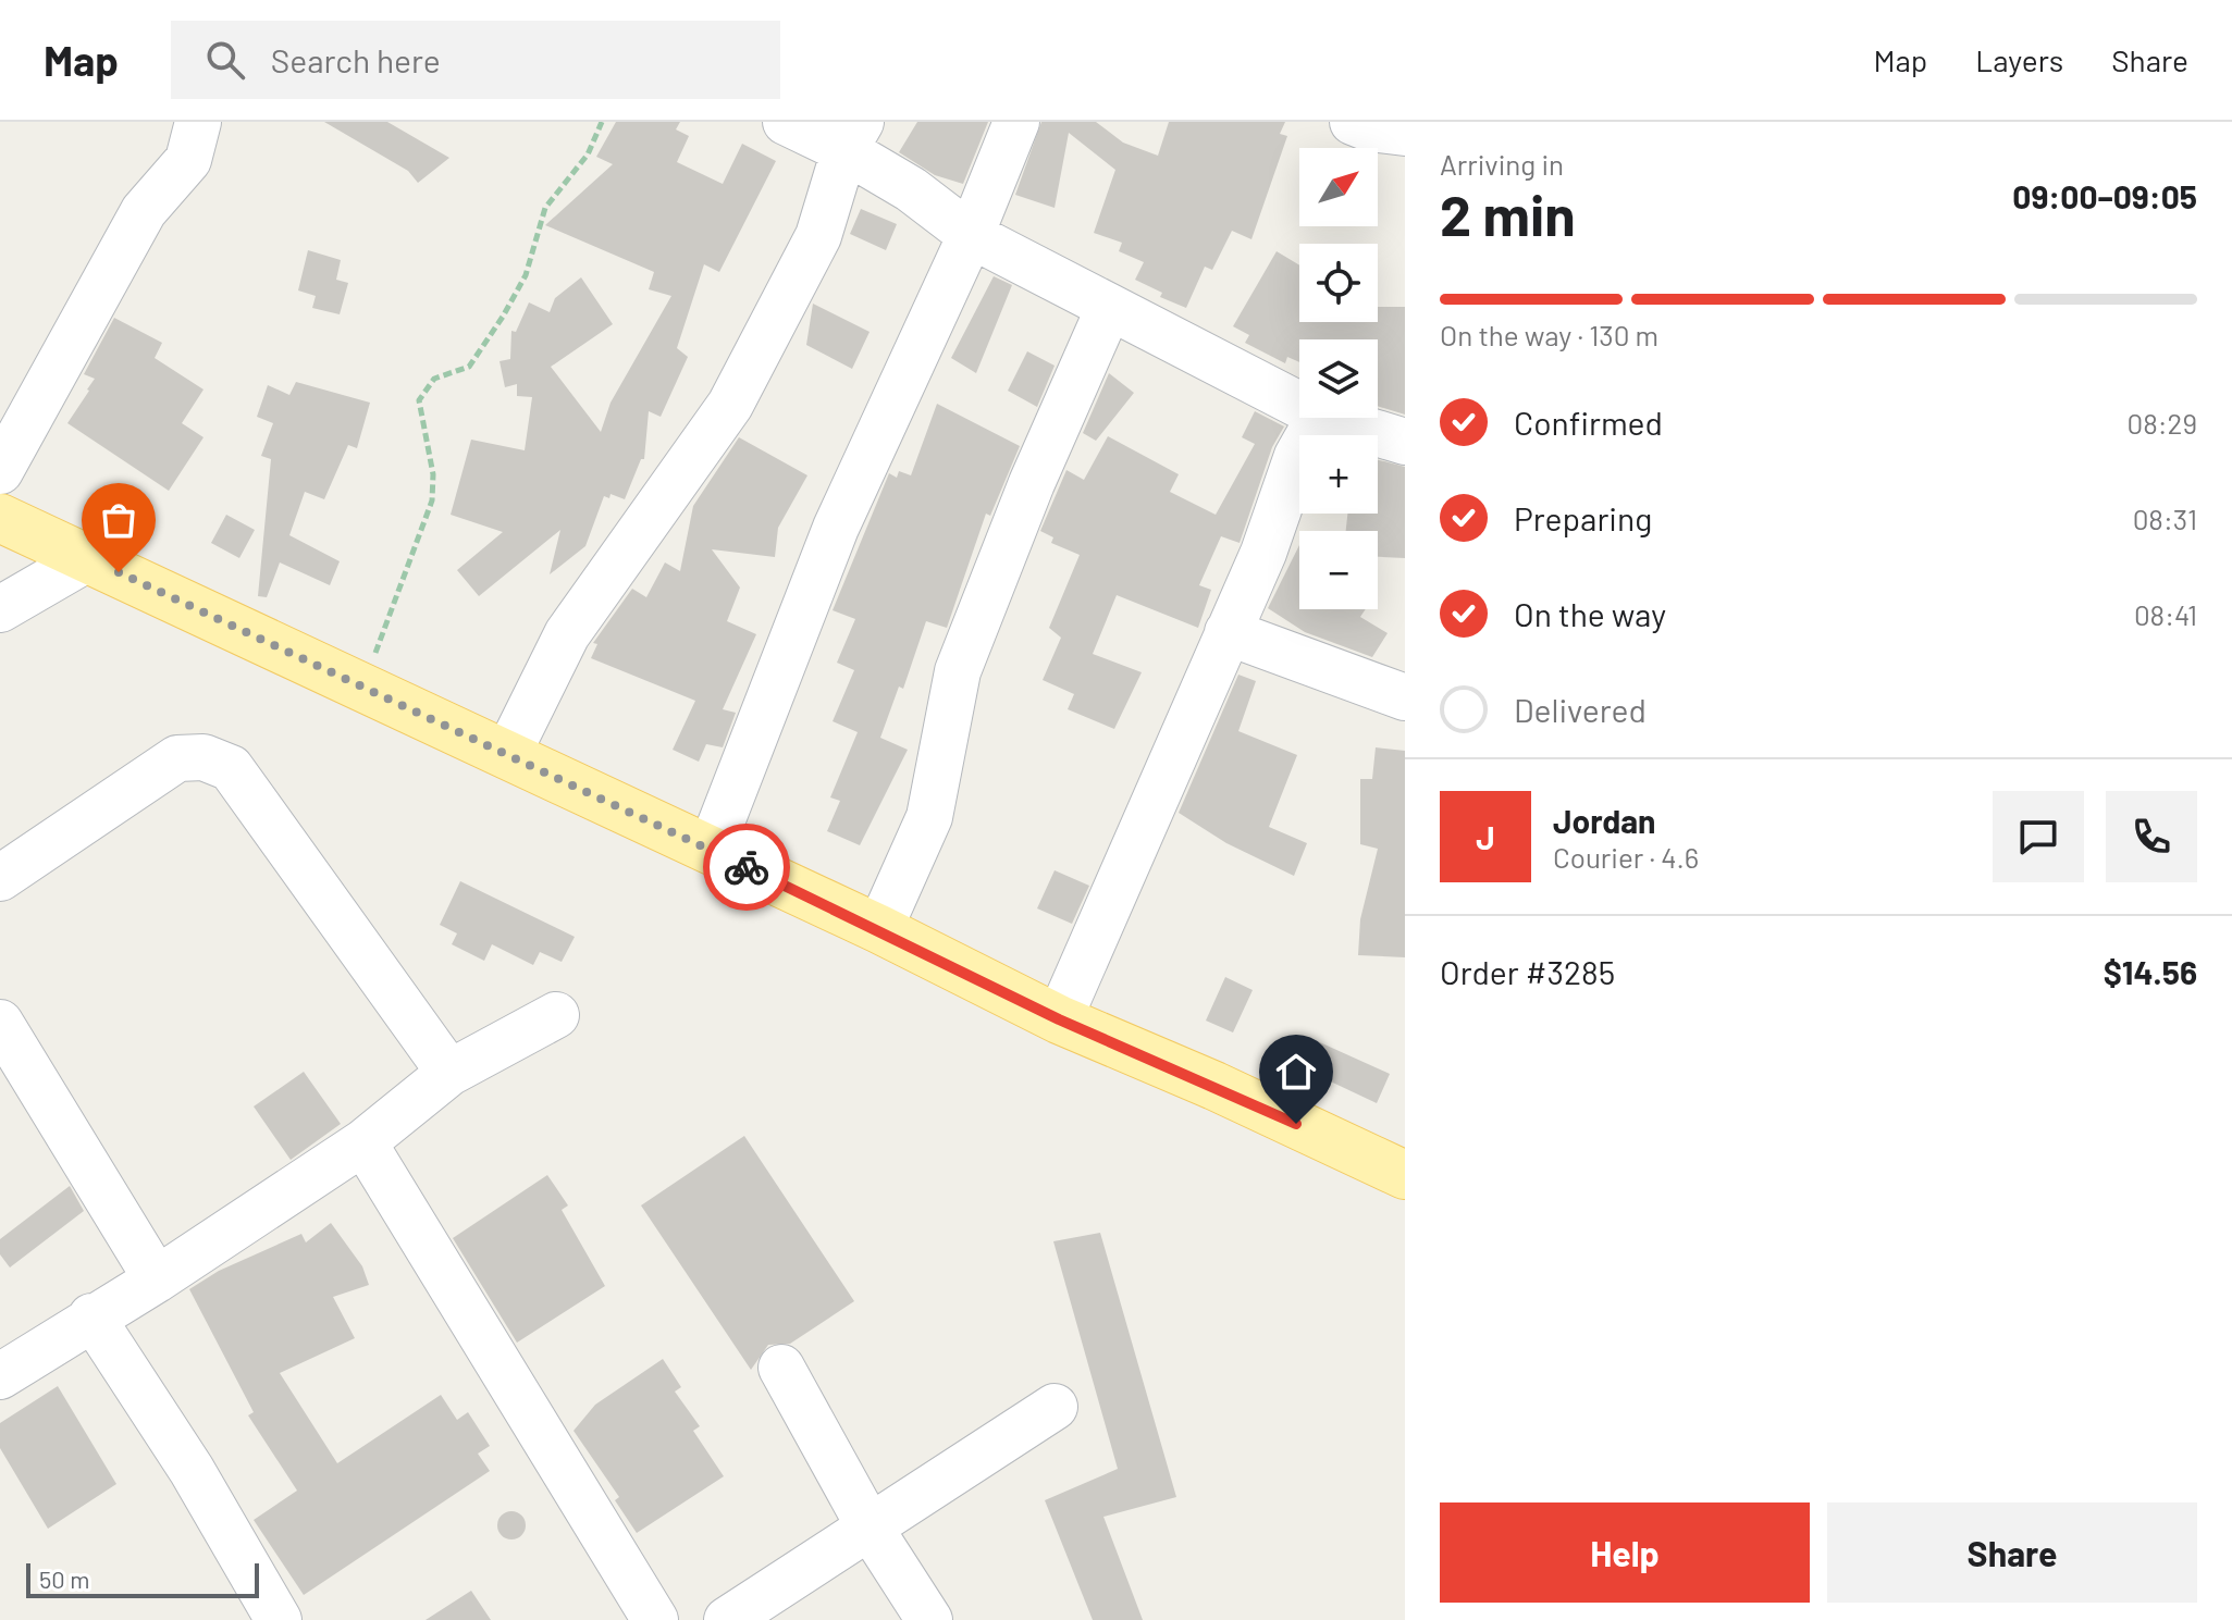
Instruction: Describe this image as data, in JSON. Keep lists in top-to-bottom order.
{
  "scale_bar": "50 m",
  "north": "top right",
  "page": {
    "header": "Map",
    "search": "Search here",
    "nav": ["Map", "Layers", "Share"],
    "heading": ["2 min", "Arriving in", "09:00–09:05"],
    "panel": [
      "Jordan",
      "Courier · 4.6",
      "Order #3285",
      "$14.56"
    ],
    "map_buttons": ["+", "−"],
    "bar": "On the way · 130 m",
    "list": [
      ["Confirmed", "08:29"],
      ["Preparing", "08:31"],
      ["On the way", "08:41"],
      "Delivered"
    ],
    "round": "J",
    "buttons": ["Help", "Share"],
    "scale": "50 m"
  }
}
